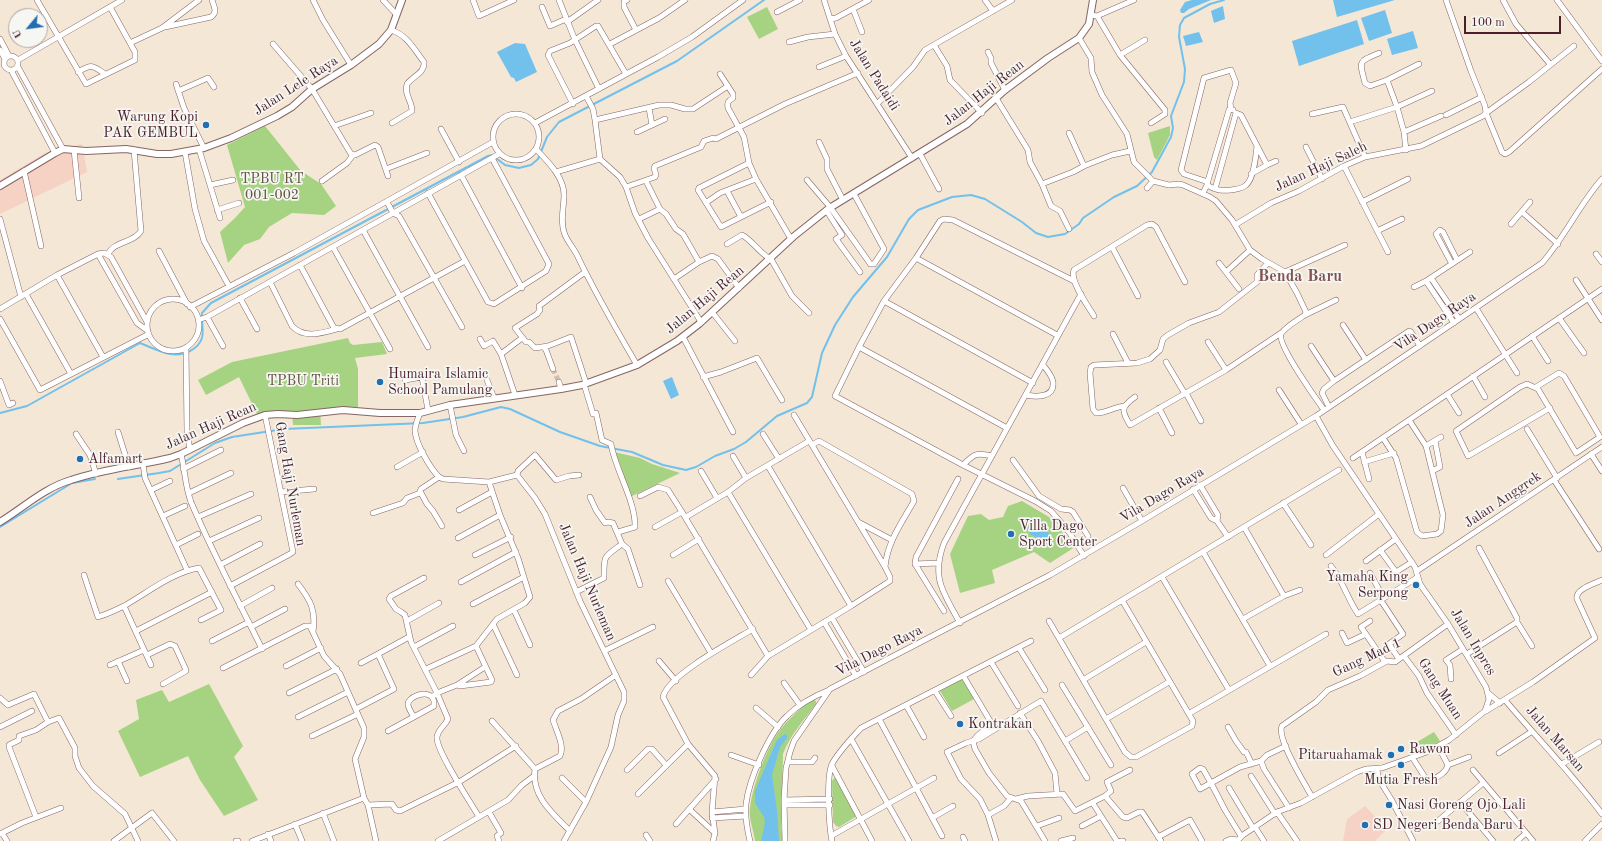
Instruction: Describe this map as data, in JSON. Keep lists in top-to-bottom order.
{
  "streets": {
    "street": [
      "Jalan Padaidi",
      "Jalan Lele Raya",
      "Jalan Haji Rean",
      "Jalan Haji Saleh",
      "Vila Dago Raya",
      "Gang Haji Nurleman",
      "Jalan Anggrek",
      "Jalan Haji Nurleman",
      "Jalan Inpres",
      "Gang Mad 1",
      "Gang Muan",
      "Jalan Marsan"
    ]
  },
  "crossings": [
    ["Jalan Padaidi", "Jalan Haji Rean"],
    ["Jalan Haji Rean", "Gang Haji Nurleman"],
    ["Vila Dago Raya", "Jalan Inpres"],
    ["Jalan Anggrek", "Jalan Inpres"],
    ["Jalan Inpres", "Gang Mad 1"],
    ["Jalan Inpres", "Jalan Marsan"],
    ["Gang Mad 1", "Gang Muan"]
  ],
  "districts": ["Benda Baru"],
  "parks": ["TPBU RT 001-002", "TPBU Triti"],
  "places": [
    "Warung Kopi PAK GEMBUL",
    "Humaira Islamic School Pamulang",
    "Alfamart",
    "Villa Dago Sport Center",
    "Yamaha King Serpong",
    "Kontrakan",
    "Rawon",
    "Pitaruahamak",
    "Mutia Fresh",
    "Nasi Goreng Ojo Lali",
    "SD Negeri Benda Baru 1"
  ],
  "scale_bar": "100 m",
  "north": "bottom left"
}
